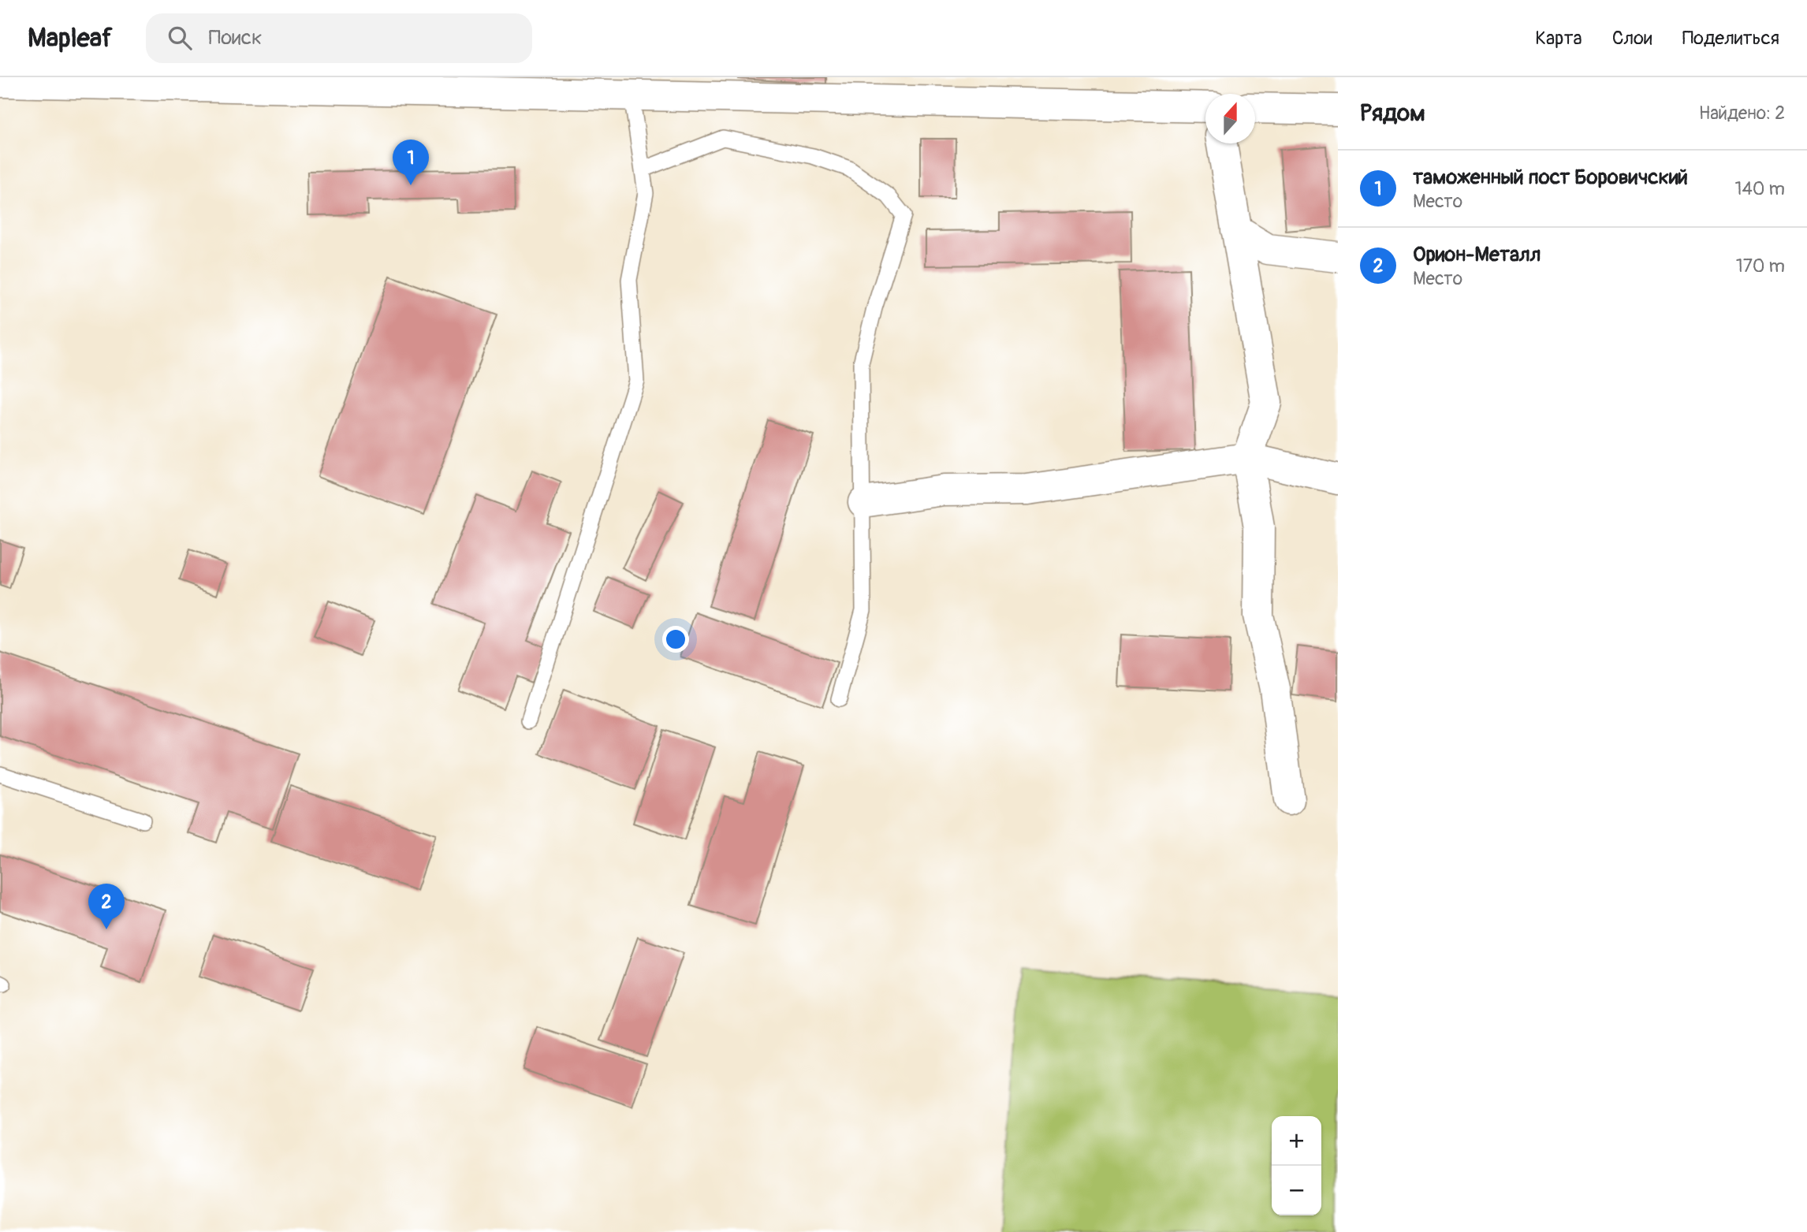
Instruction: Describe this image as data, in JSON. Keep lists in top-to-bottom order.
{
  "north": "top",
  "page": {
    "header": "Mapleaf",
    "search": "Поиск",
    "nav": ["Карта", "Слои", "Поделиться"],
    "heading": ["Рядом", "Найдено: 2"],
    "pins": ["1", "2"],
    "list": [
      {
        "mark": "1",
        "name": "таможенный пост Боровичский",
        "note": "Место",
        "value": "140 m"
      },
      {
        "mark": "2",
        "name": "Орион-Металл",
        "note": "Место",
        "value": "170 m"
      }
    ],
    "map_buttons": ["+", "−"]
  }
}
